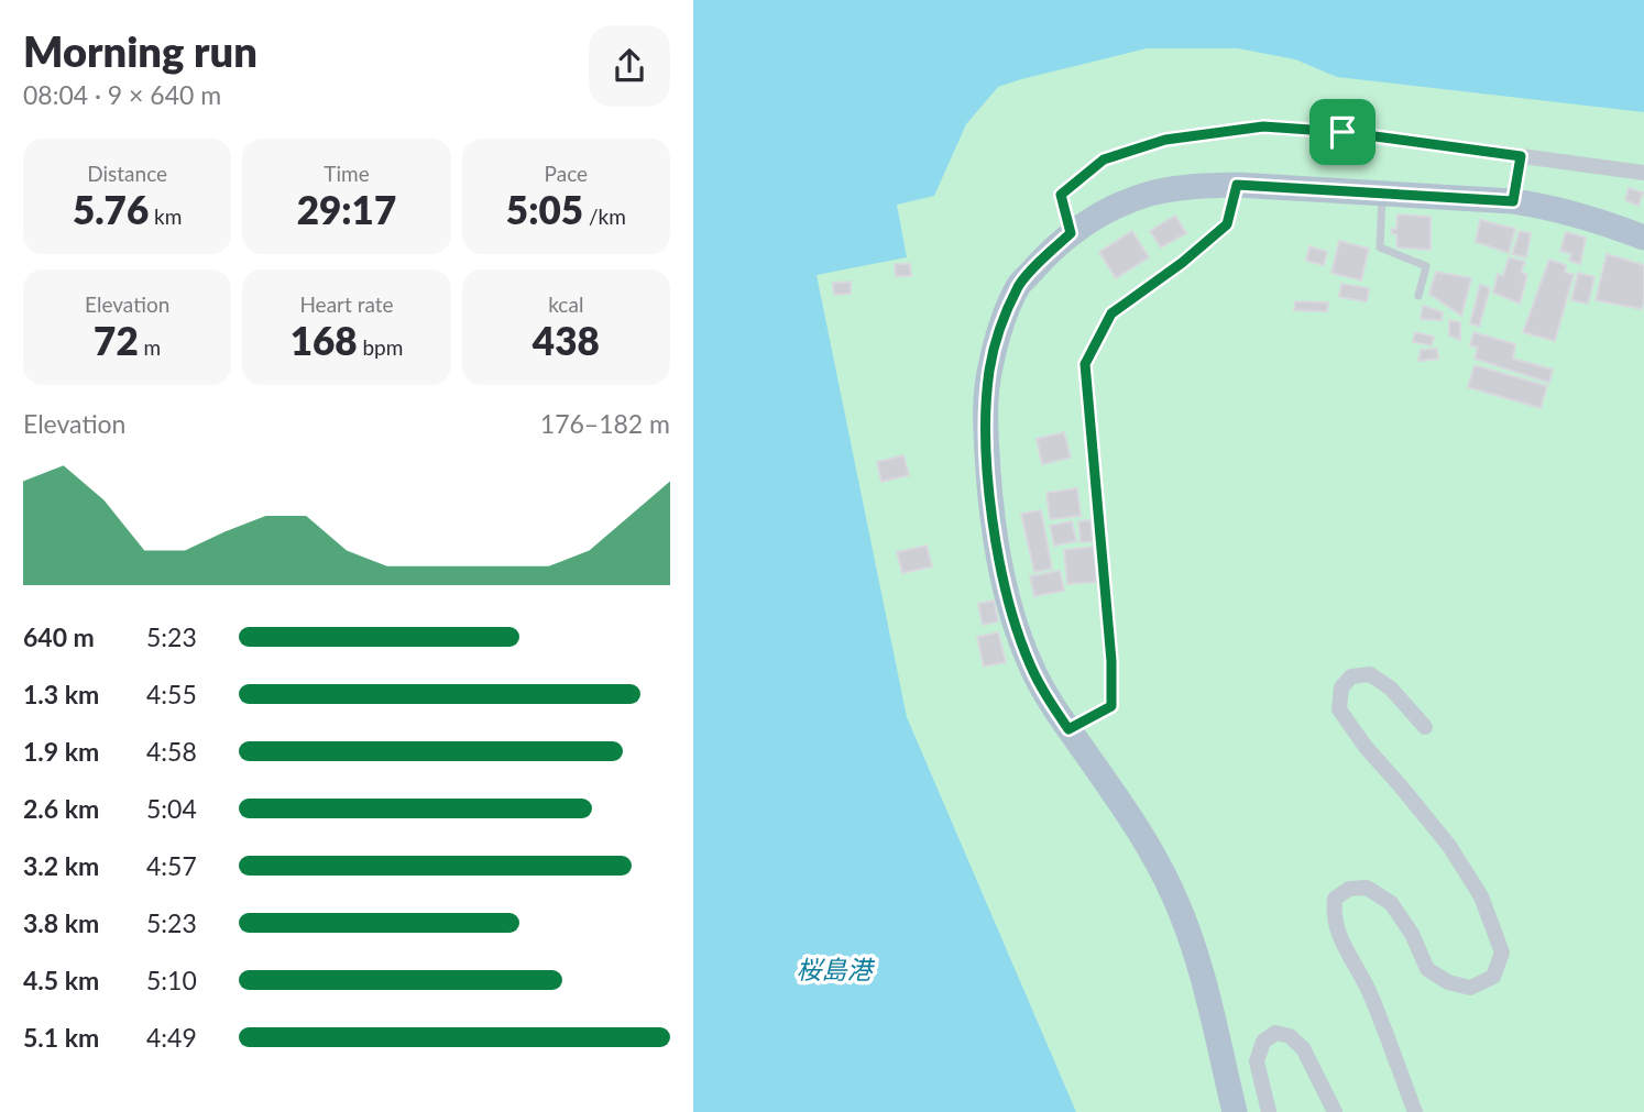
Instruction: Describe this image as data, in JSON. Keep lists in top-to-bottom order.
{
  "water": ["桜島港"],
  "page": {
    "heading": ["Morning run", "08:04 · 9 × 640 m"],
    "stats": [
      ["Distance", "5.76 km"],
      ["Time", "29:17"],
      ["Pace", "5:05 /km"],
      ["Elevation", "72 m"],
      ["Heart rate", "168 bpm"],
      ["kcal", "438"]
    ],
    "chart": ["Elevation", "176–182 m"],
    "list": [
      {
        "name": "640 m",
        "note": "5:23"
      },
      {
        "name": "1.3 km",
        "note": "4:55"
      },
      {
        "name": "1.9 km",
        "note": "4:58"
      },
      {
        "name": "2.6 km",
        "note": "5:04"
      },
      {
        "name": "3.2 km",
        "note": "4:57"
      },
      {
        "name": "3.8 km",
        "note": "5:23"
      },
      {
        "name": "4.5 km",
        "note": "5:10"
      },
      {
        "name": "5.1 km",
        "note": "4:49"
      }
    ]
  }
}
